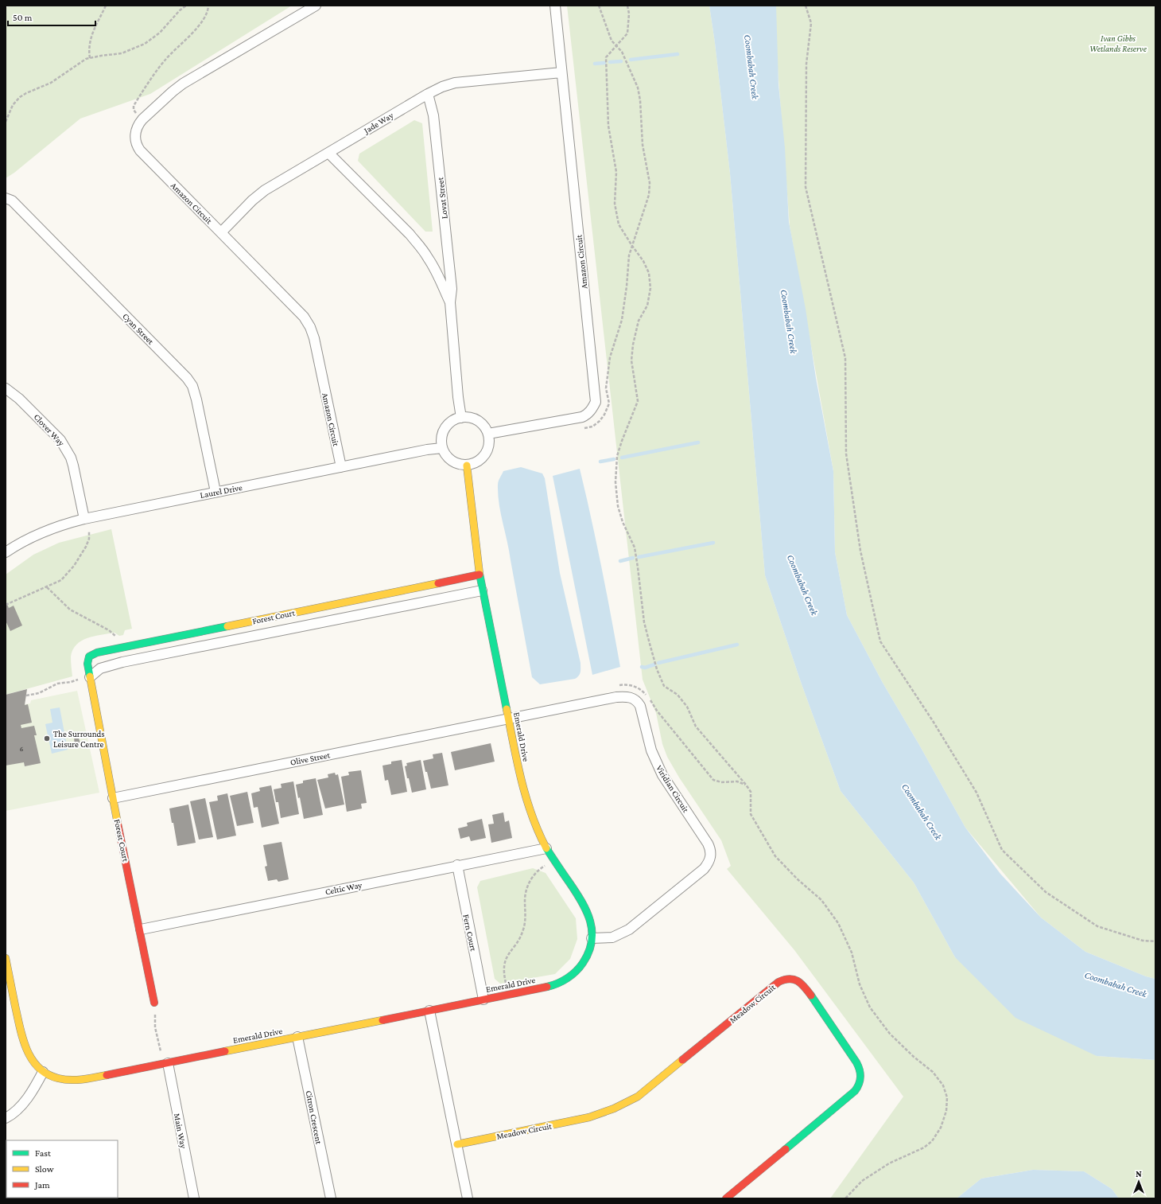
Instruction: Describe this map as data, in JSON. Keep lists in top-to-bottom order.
{
  "streets": {
    "street": [
      "Jade Way",
      "Lovat Street",
      "Amazon Circuit",
      "Cyan Street",
      "Clover Way",
      "Laurel Drive",
      "Forest Court",
      "Emerald Drive",
      "Olive Street",
      "Viridian Circuit",
      "Celtic Way",
      "Fern Court",
      "Meadow Circuit",
      "Citron Crescent",
      "Main Way"
    ]
  },
  "crossings": [
    ["Jade Way", "Lovat Street"],
    ["Jade Way", "Amazon Circuit"],
    ["Lovat Street", "Amazon Circuit"],
    ["Lovat Street", "Laurel Drive"],
    ["Lovat Street", "Emerald Drive"],
    ["Amazon Circuit", "Laurel Drive"],
    ["Amazon Circuit", "Emerald Drive"],
    ["Cyan Street", "Laurel Drive"],
    ["Clover Way", "Laurel Drive"],
    ["Laurel Drive", "Emerald Drive"],
    ["Forest Court", "Emerald Drive"],
    ["Forest Court", "Olive Street"],
    ["Forest Court", "Celtic Way"],
    ["Emerald Drive", "Olive Street"],
    ["Emerald Drive", "Viridian Circuit"],
    ["Emerald Drive", "Celtic Way"],
    ["Emerald Drive", "Fern Court"],
    ["Emerald Drive", "Citron Crescent"],
    ["Emerald Drive", "Main Way"],
    ["Olive Street", "Viridian Circuit"],
    ["Celtic Way", "Fern Court"]
  ],
  "water": ["Coombabah Creek"],
  "parks": ["Ivan Gibbs Wetlands Reserve"],
  "places": ["The Surrounds Leisure Centre"],
  "house_numbers": ["6"],
  "legend": ["Fast", "Slow", "Jam"],
  "scale_bar": "50 m",
  "north": "top"
}
